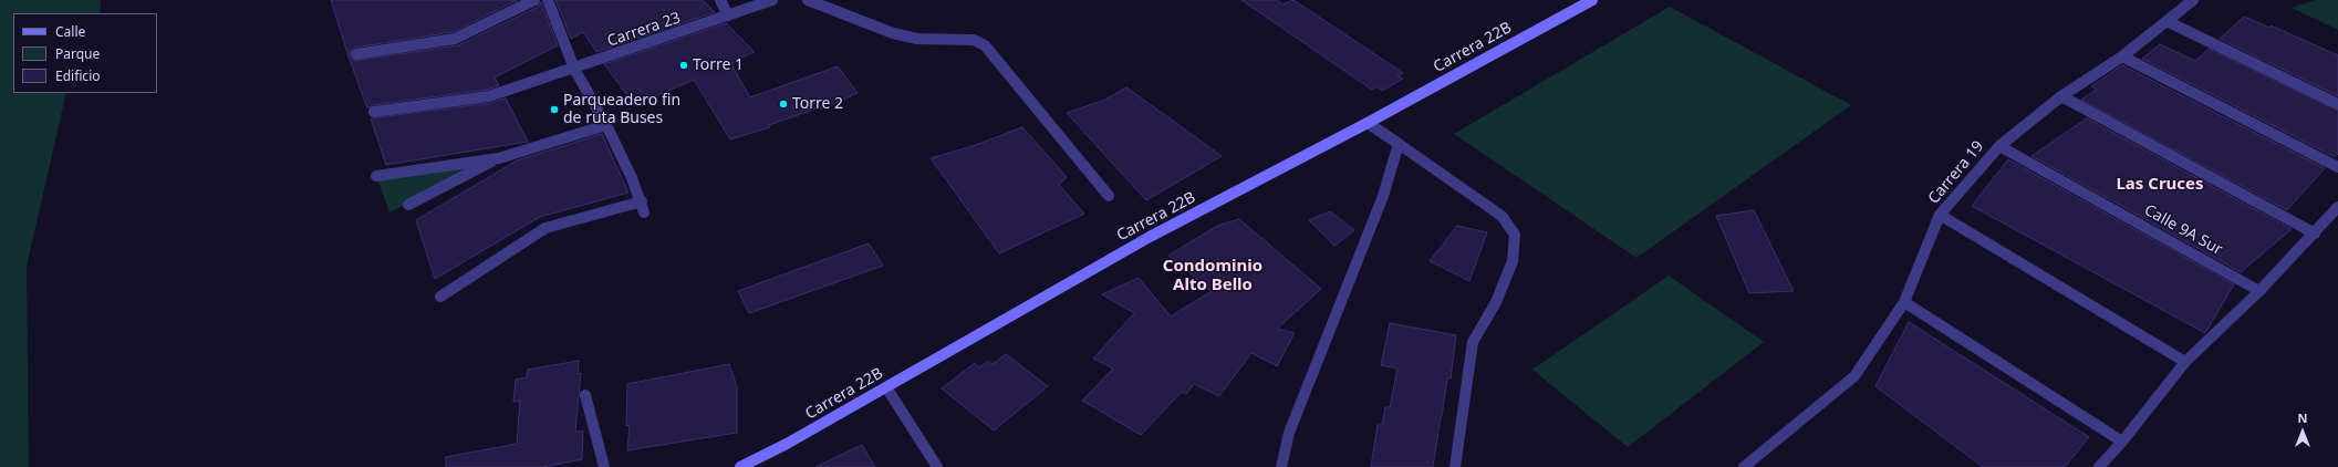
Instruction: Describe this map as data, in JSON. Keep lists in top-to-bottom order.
{
  "streets": {
    "street": [
      "Carrera 23",
      "Carrera 22B",
      "Carrera 19",
      "Calle 9A Sur"
    ]
  },
  "crossings": [
    ["Carrera 19", "Calle 9A Sur"]
  ],
  "districts": ["Las Cruces", "Condominio Alto Bello"],
  "places": ["Torre 1", "Torre 2", "Parqueadero fin de ruta Buses"],
  "legend": ["Calle", "Parque", "Edificio"],
  "north": "top"
}
